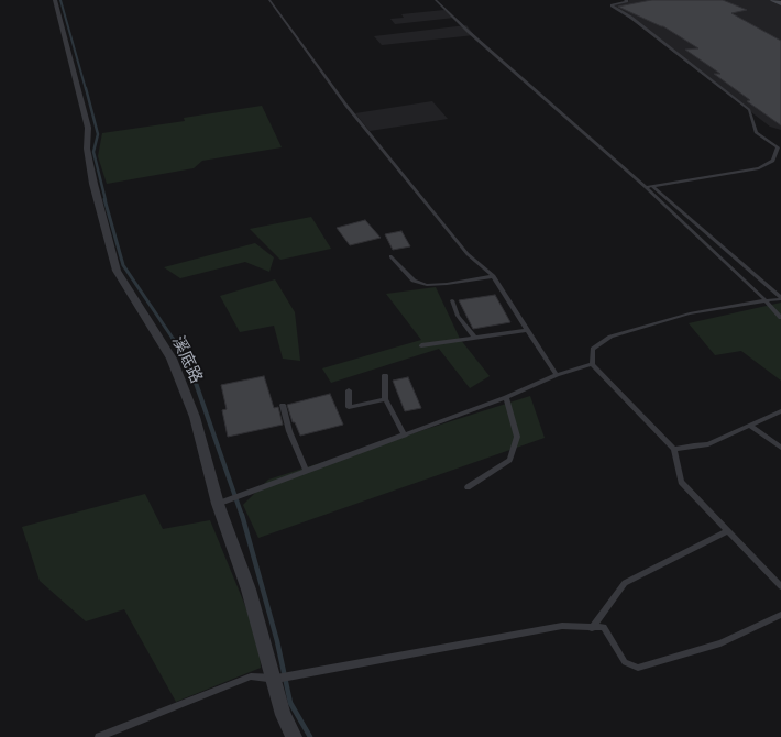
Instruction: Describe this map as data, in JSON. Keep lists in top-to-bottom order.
{
  "streets": {
    "street": ["溪底路"]
  }
}
